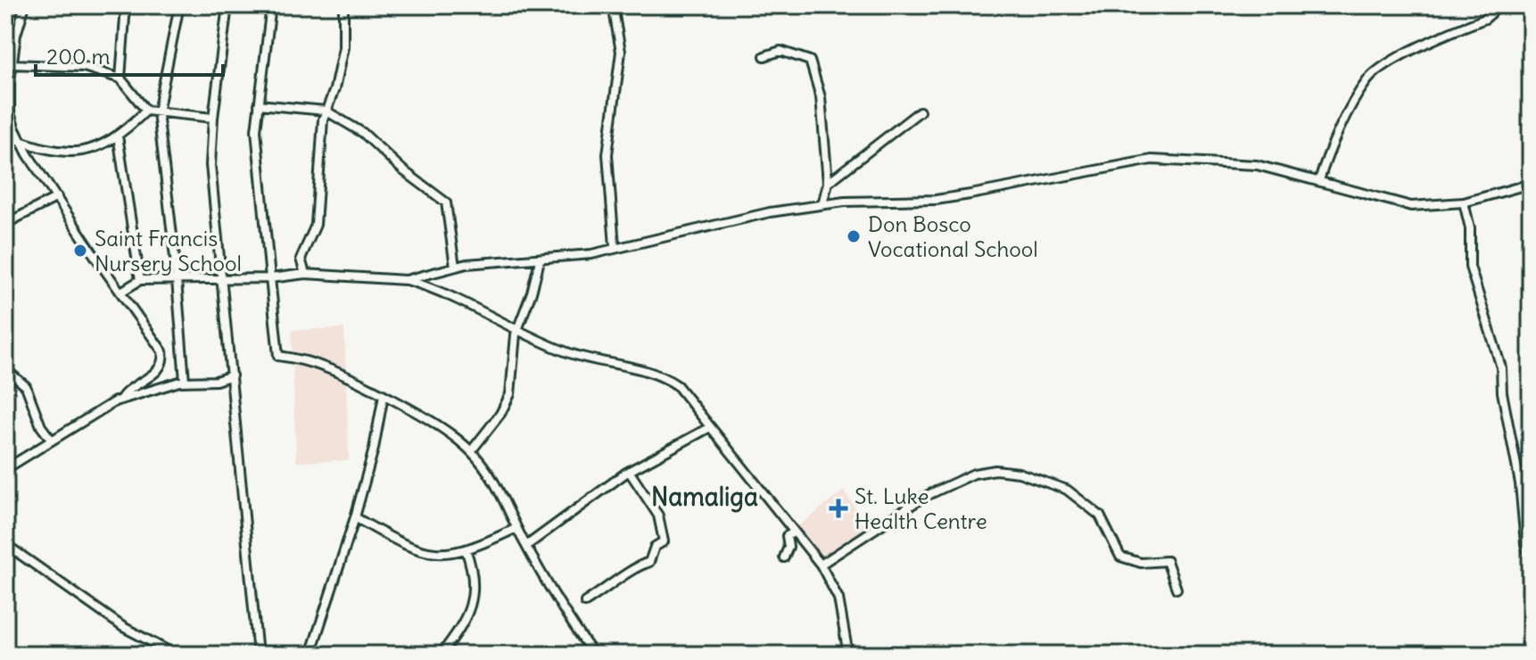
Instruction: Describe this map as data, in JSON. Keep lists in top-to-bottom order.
{
  "districts": ["Namaliga"],
  "places": {
    "other": ["Don Bosco Vocational School", "Saint Francis Nursery School"],
    "health": ["St. Luke Health Centre"]
  },
  "scale_bar": "200 m"
}
